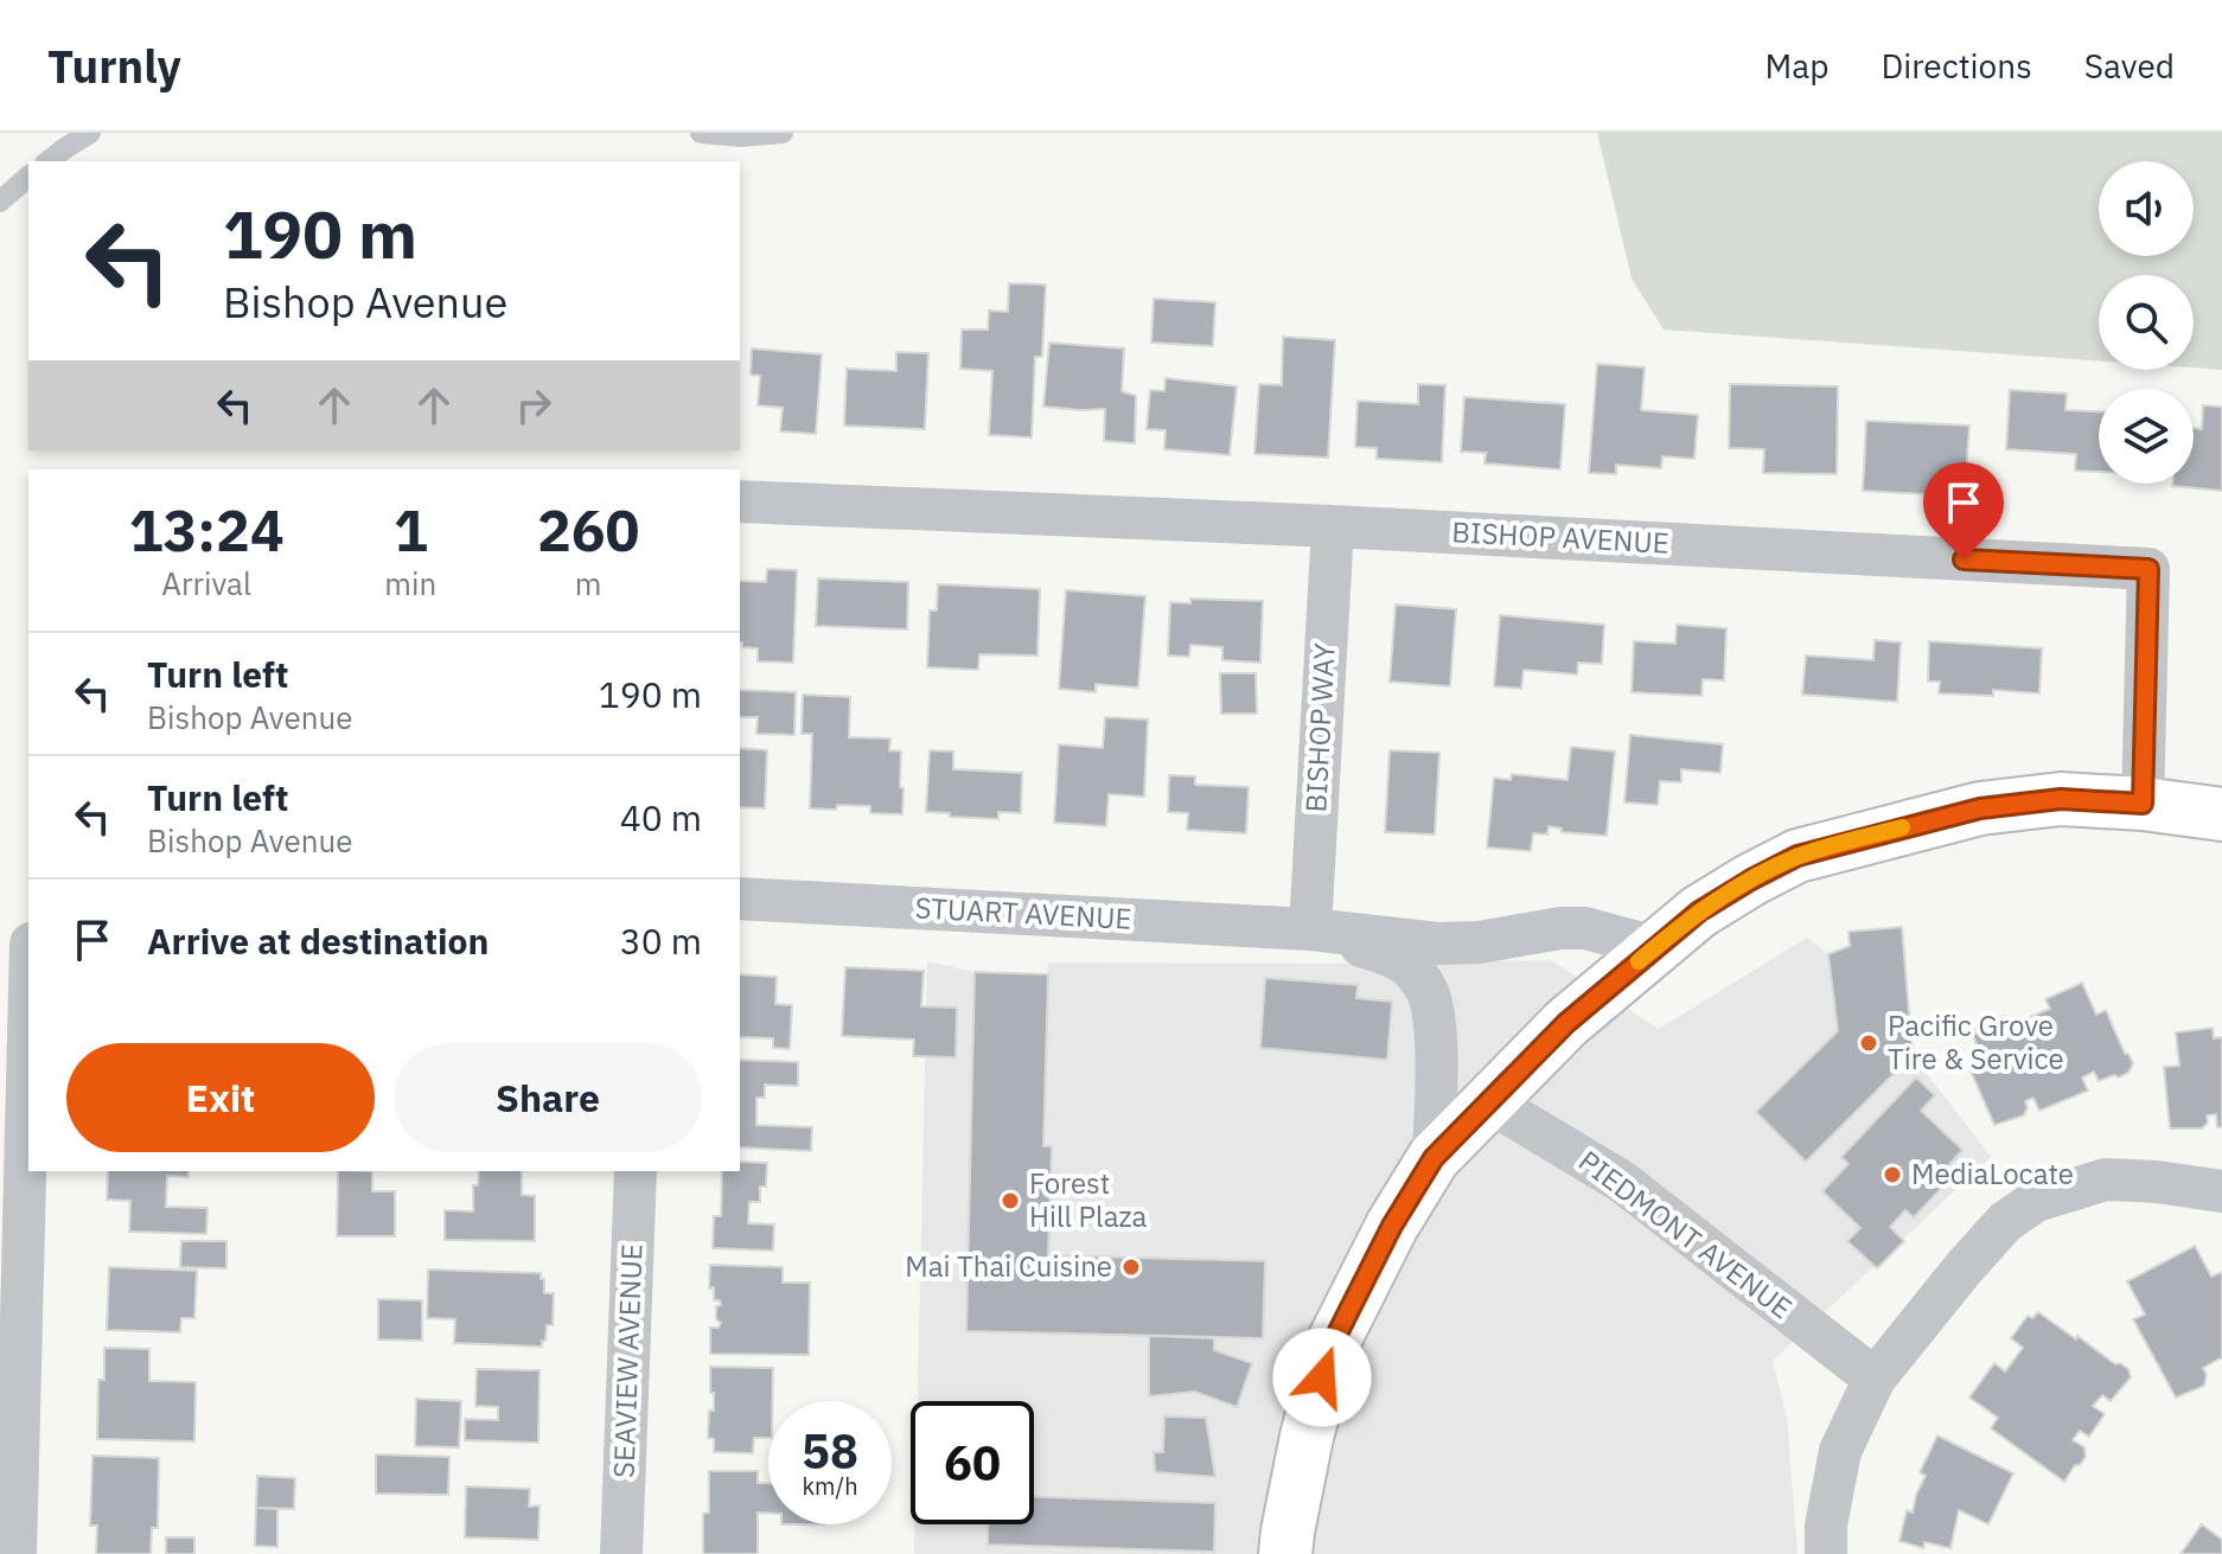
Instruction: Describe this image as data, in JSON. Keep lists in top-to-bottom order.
{
  "streets": {
    "street": [
      "BISHOP AVENUE",
      "BISHOP WAY",
      "STUART AVENUE",
      "PIEDMONT AVENUE",
      "SEAVIEW AVENUE"
    ]
  },
  "crossings": [
    ["BISHOP AVENUE", "BISHOP WAY"],
    ["BISHOP WAY", "STUART AVENUE"]
  ],
  "places": [
    "Pacific Grove Tire & Service",
    "MediaLocate",
    "Forest Hill Plaza",
    "Mai Thai Cuisine"
  ],
  "page": {
    "header": "Turnly",
    "nav": ["Map", "Directions", "Saved"],
    "turn": ["190 m", "Bishop Avenue"],
    "eta": [
      "13:24",
      "Arrival",
      "1",
      "min",
      "260",
      "m"
    ],
    "list": [
      {
        "name": "Turn left",
        "note": "Bishop Avenue",
        "value": "190 m"
      },
      {
        "name": "Turn left",
        "note": "Bishop Avenue",
        "value": "40 m"
      },
      {
        "name": "Arrive at destination",
        "value": "30 m"
      }
    ],
    "buttons": ["Exit", "Share"],
    "speed": "58 km/h",
    "limit": "60"
  }
}
